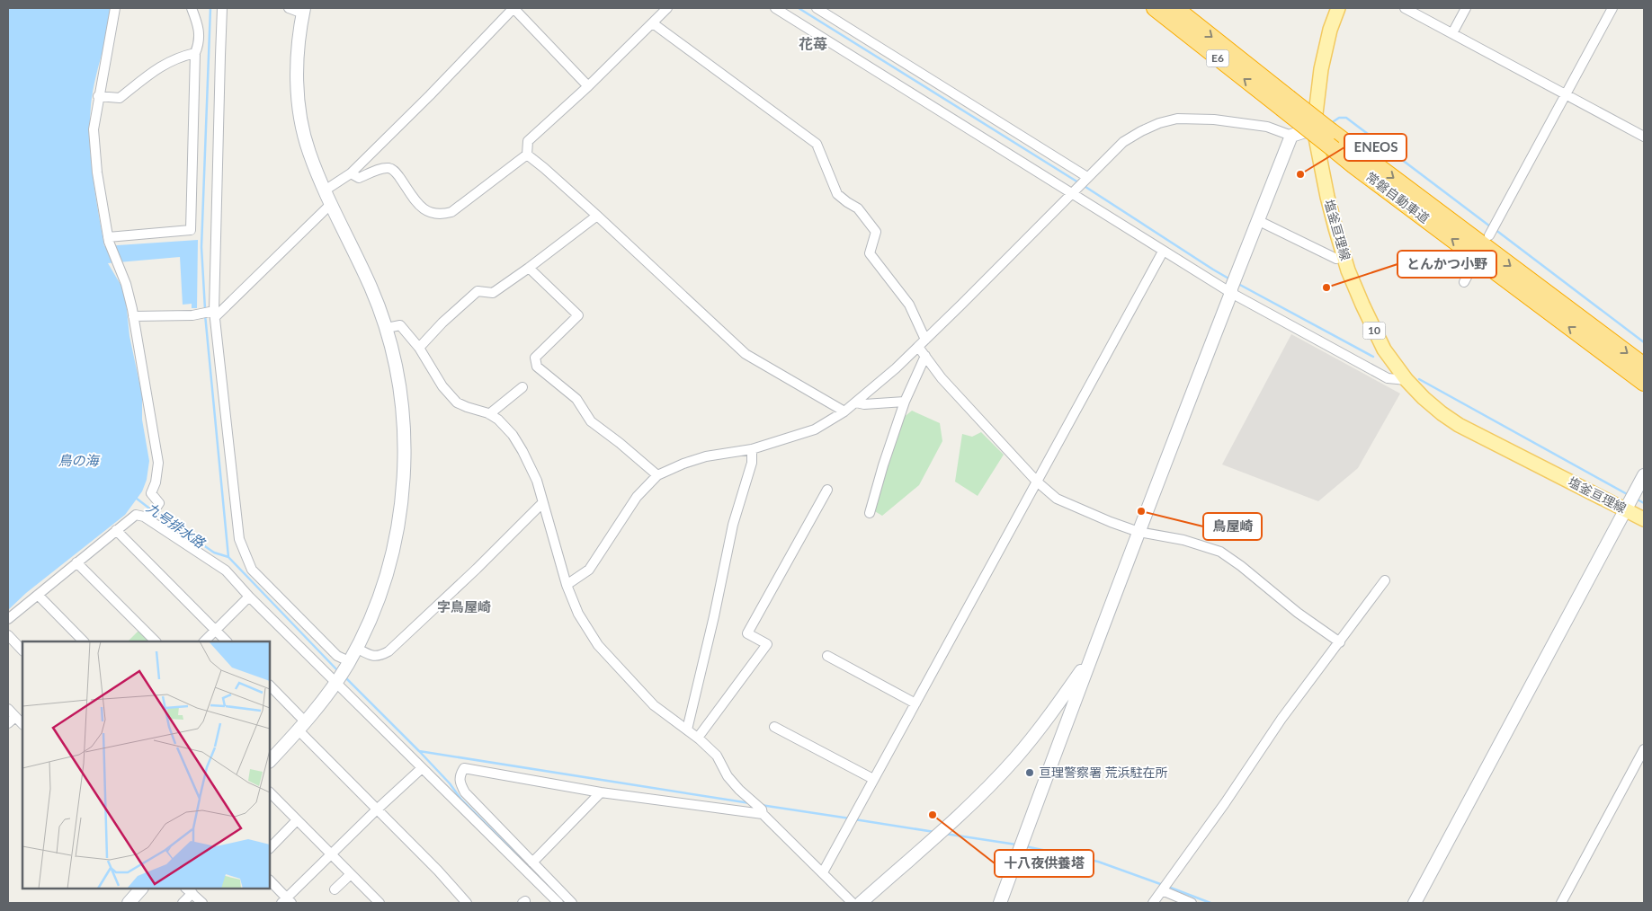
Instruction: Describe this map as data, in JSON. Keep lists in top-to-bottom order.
{
  "streets": {
    "highway": ["E6", "常磐自動車道"],
    "main road": ["塩釜亘理線", "10"]
  },
  "districts": ["花苺", "字鳥屋崎"],
  "water": ["鳥の海", "九号排水路"],
  "places": [
    "ENEOS",
    "とんかつ小野",
    "鳥屋崎",
    "亘理警察署 荒浜駐在所",
    "十八夜供養塔"
  ]
}
